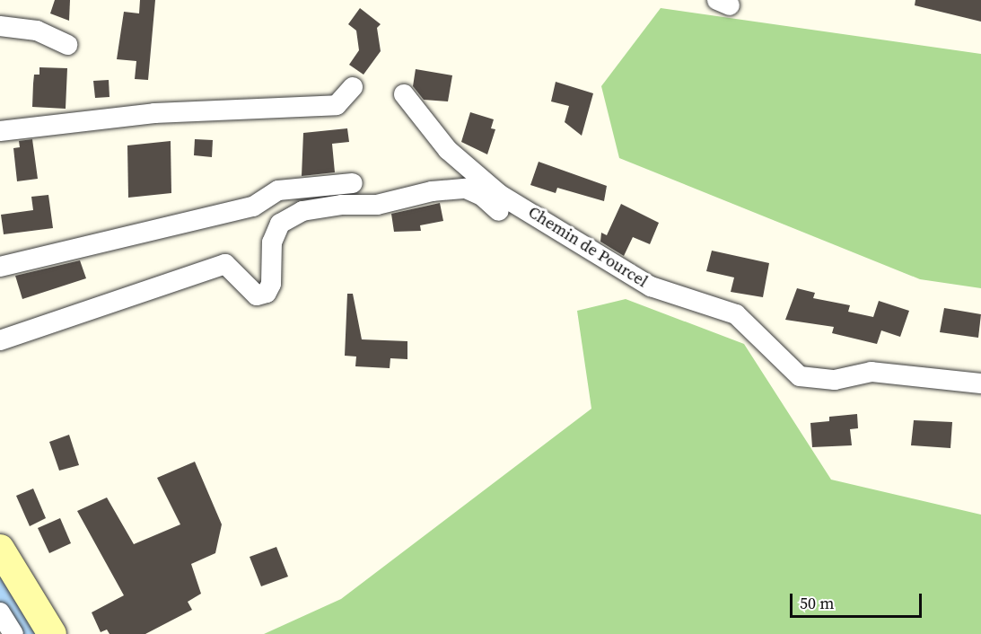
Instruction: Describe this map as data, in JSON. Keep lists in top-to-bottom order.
{
  "streets": {
    "street": ["Chemin de Pourcel"]
  },
  "scale_bar": "50 m"
}
